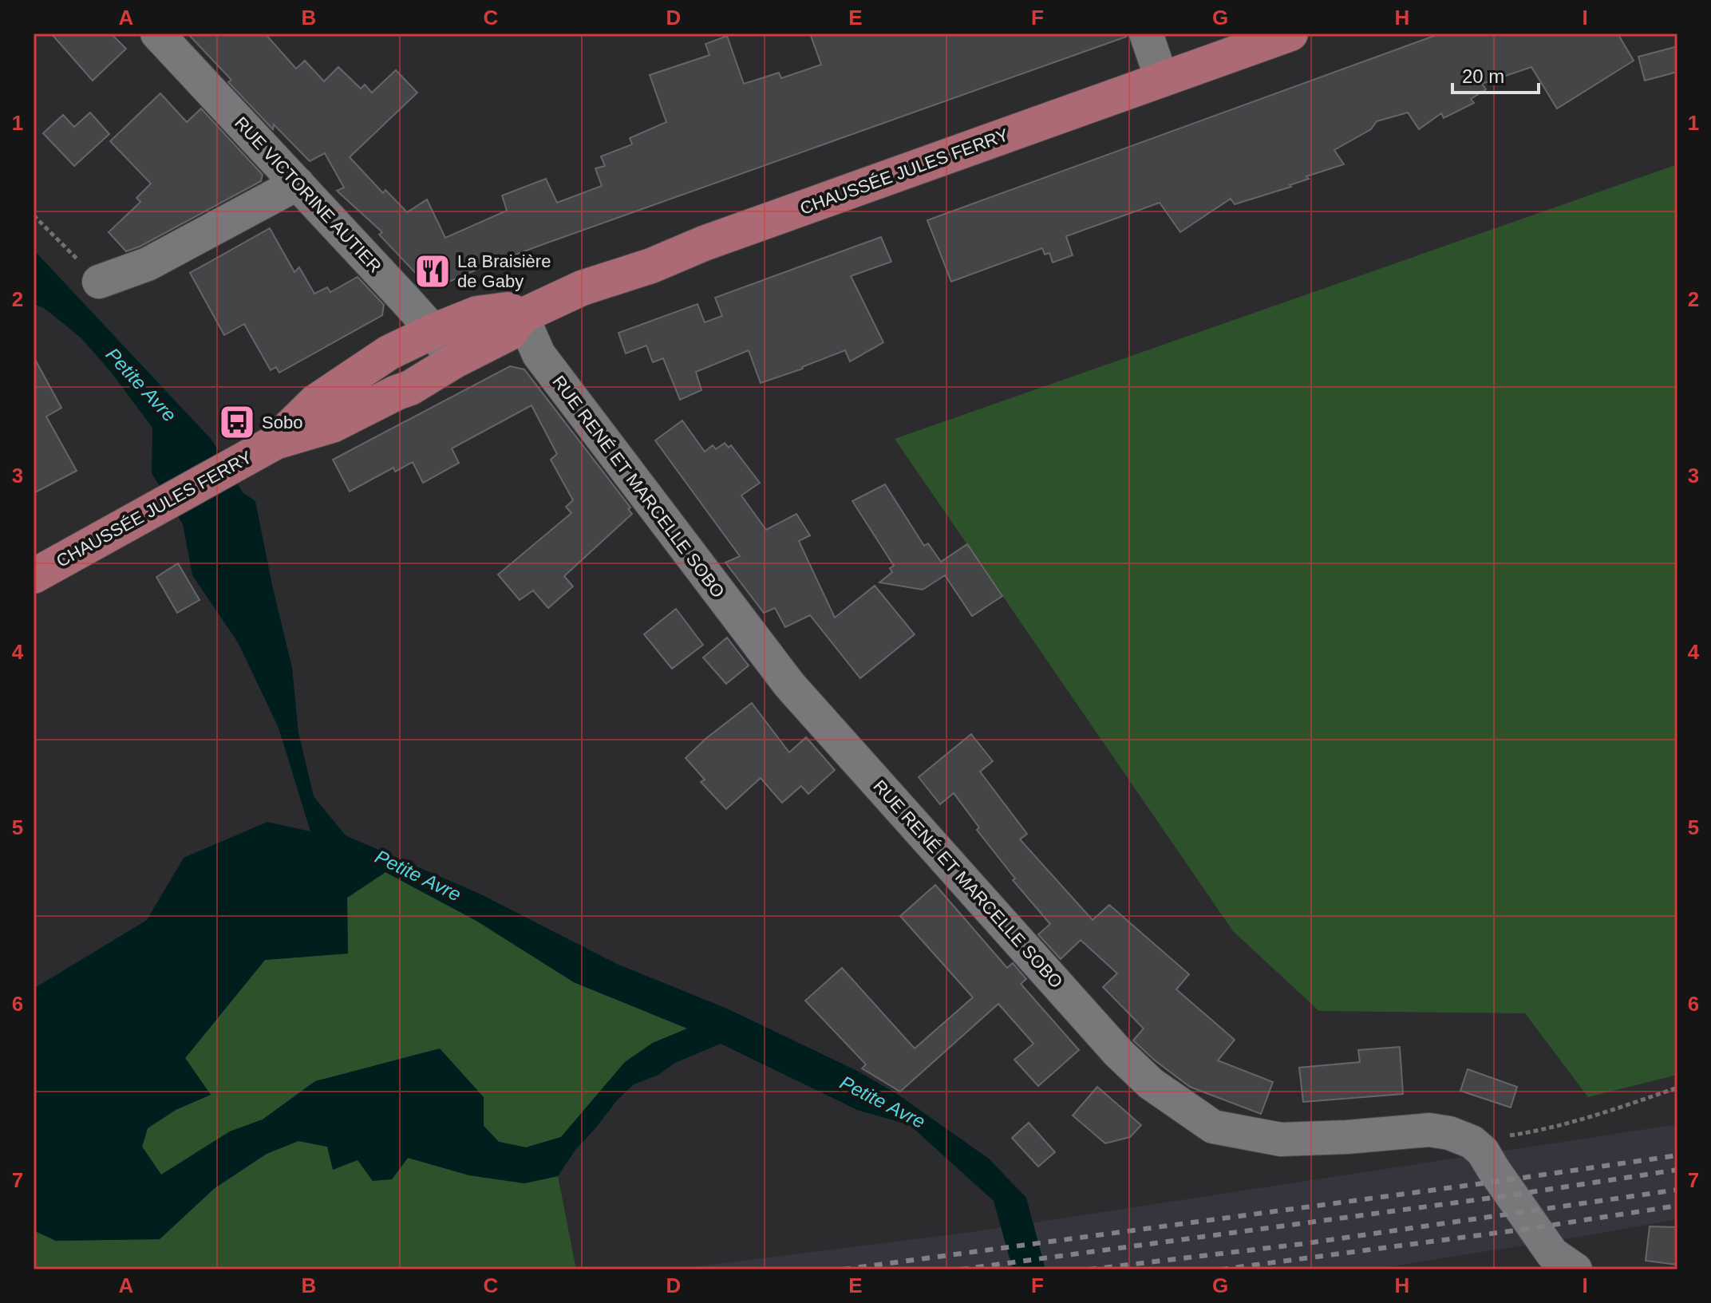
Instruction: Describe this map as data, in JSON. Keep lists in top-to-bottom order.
{
  "streets": {
    "main road": ["CHAUSSÉE JULES FERRY"],
    "street": ["RUE VICTORINE AUTIER", "RUE RENÉ ET MARCELLE SOBO"]
  },
  "crossings": [
    ["CHAUSSÉE JULES FERRY", "RUE VICTORINE AUTIER"],
    ["CHAUSSÉE JULES FERRY", "RUE RENÉ ET MARCELLE SOBO"]
  ],
  "water": ["Petite Avre"],
  "places": {
    "restaurant": ["La Braisière de Gaby"],
    "bus stop": ["Sobo"]
  },
  "scale_bar": "20 m",
  "grid": {
    "columns": [
      "A",
      "B",
      "C",
      "D",
      "E",
      "F",
      "G",
      "H",
      "I"
    ],
    "rows": [
      "1",
      "2",
      "3",
      "4",
      "5",
      "6",
      "7"
    ]
  }
}
